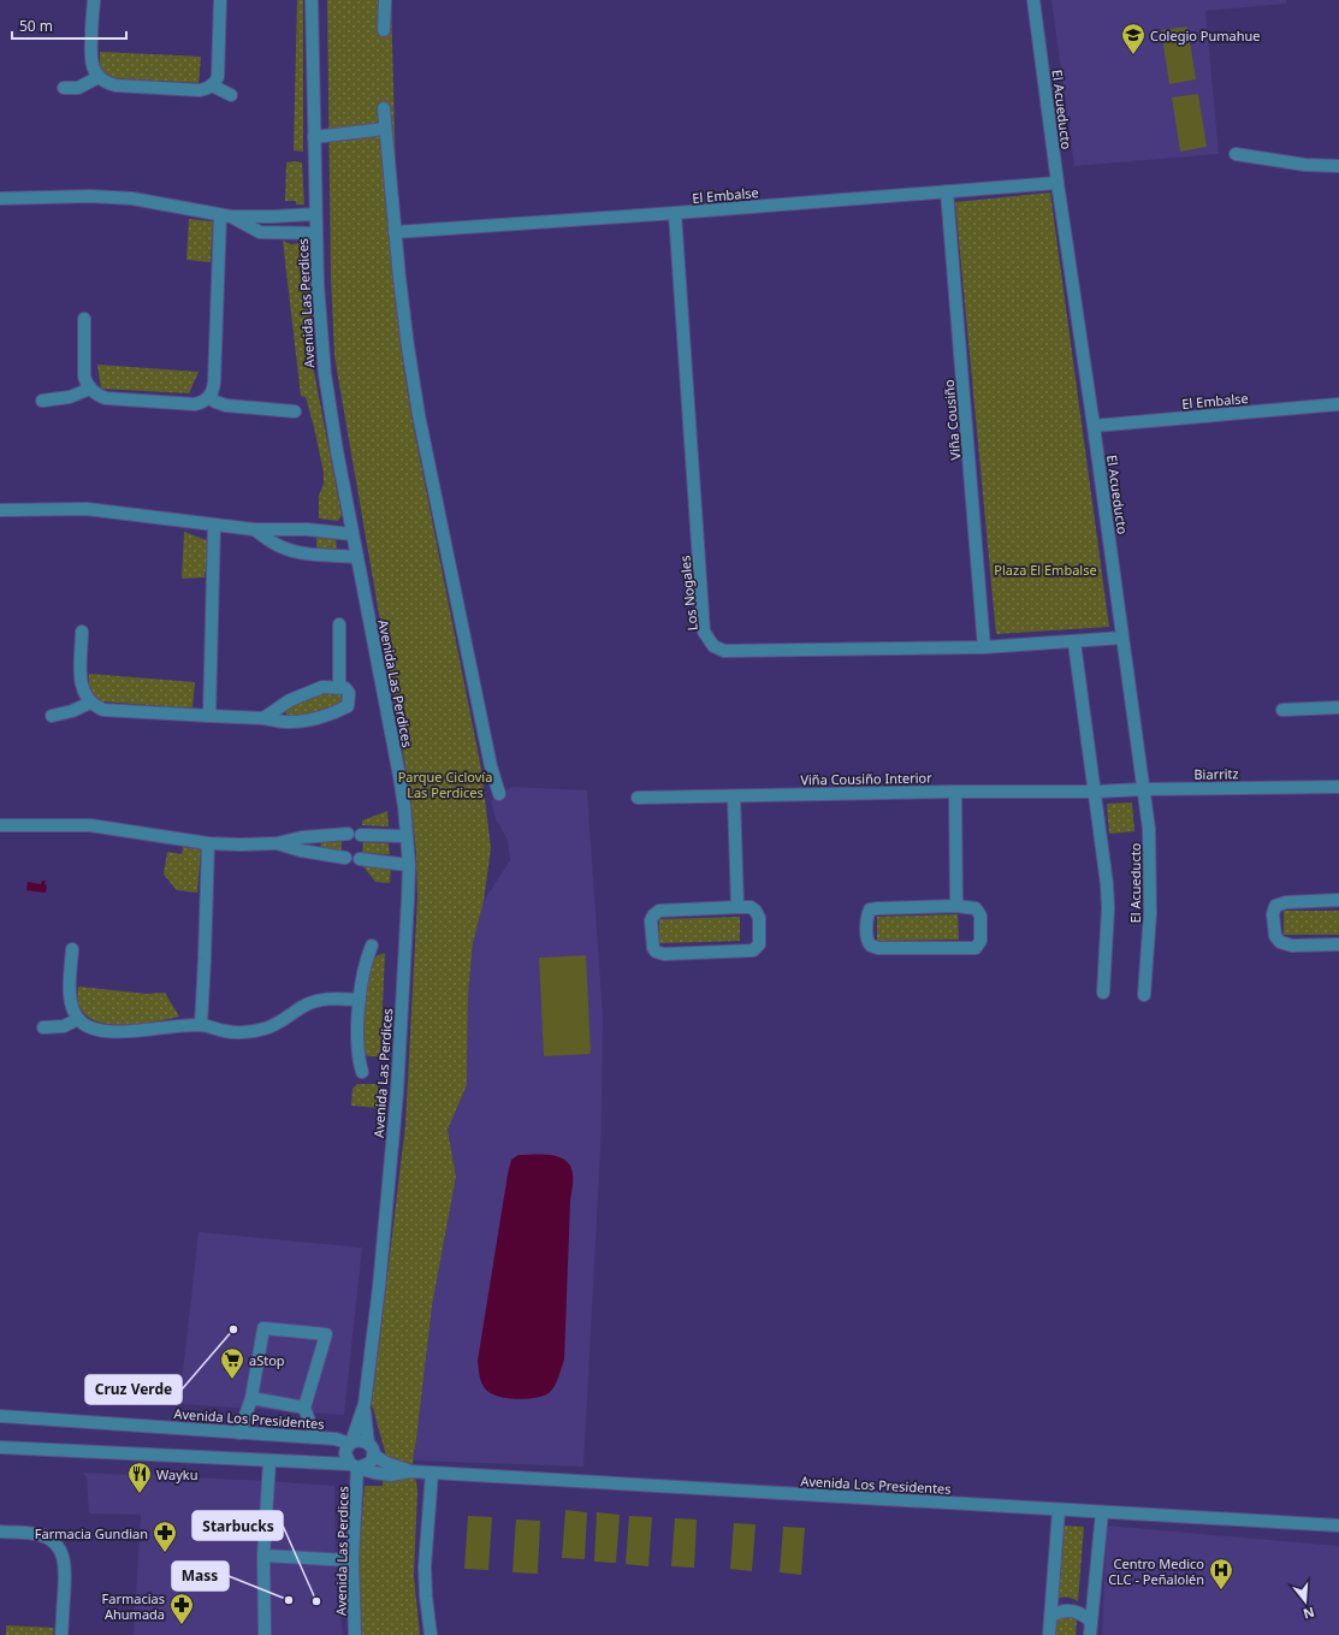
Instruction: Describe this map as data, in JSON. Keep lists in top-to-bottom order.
{
  "streets": {
    "street": [
      "El Acueducto",
      "El Embalse",
      "Avenida Las Perdices",
      "Viña Cousiño",
      "Los Nogales",
      "Biarritz",
      "Viña Cousiño Interior",
      "Avenida Los Presidentes"
    ]
  },
  "crossings": [
    ["El Acueducto", "El Embalse"],
    ["El Acueducto", "Los Nogales"],
    ["El Acueducto", "Biarritz"],
    ["El Acueducto", "Viña Cousiño Interior"],
    ["El Embalse", "Viña Cousiño"],
    ["El Embalse", "Los Nogales"],
    ["Avenida Las Perdices", "Avenida Los Presidentes"],
    ["Viña Cousiño", "Los Nogales"],
    ["Biarritz", "Viña Cousiño Interior"]
  ],
  "parks": ["Plaza El Embalse", "Parque Ciclovía Las Perdices"],
  "places": {
    "school or university": ["Colegio Pumahue"],
    "other": ["Cruz Verde", "Mass", "Starbucks"],
    "supermarket": ["aStop"],
    "restaurant": ["Wayku"],
    "pharmacy": ["Farmacia Gundian", "Farmacias Ahumada"],
    "hospital": ["Centro Medico CLC - Peñalolén"]
  },
  "scale_bar": "50 m",
  "north": "bottom"
}
